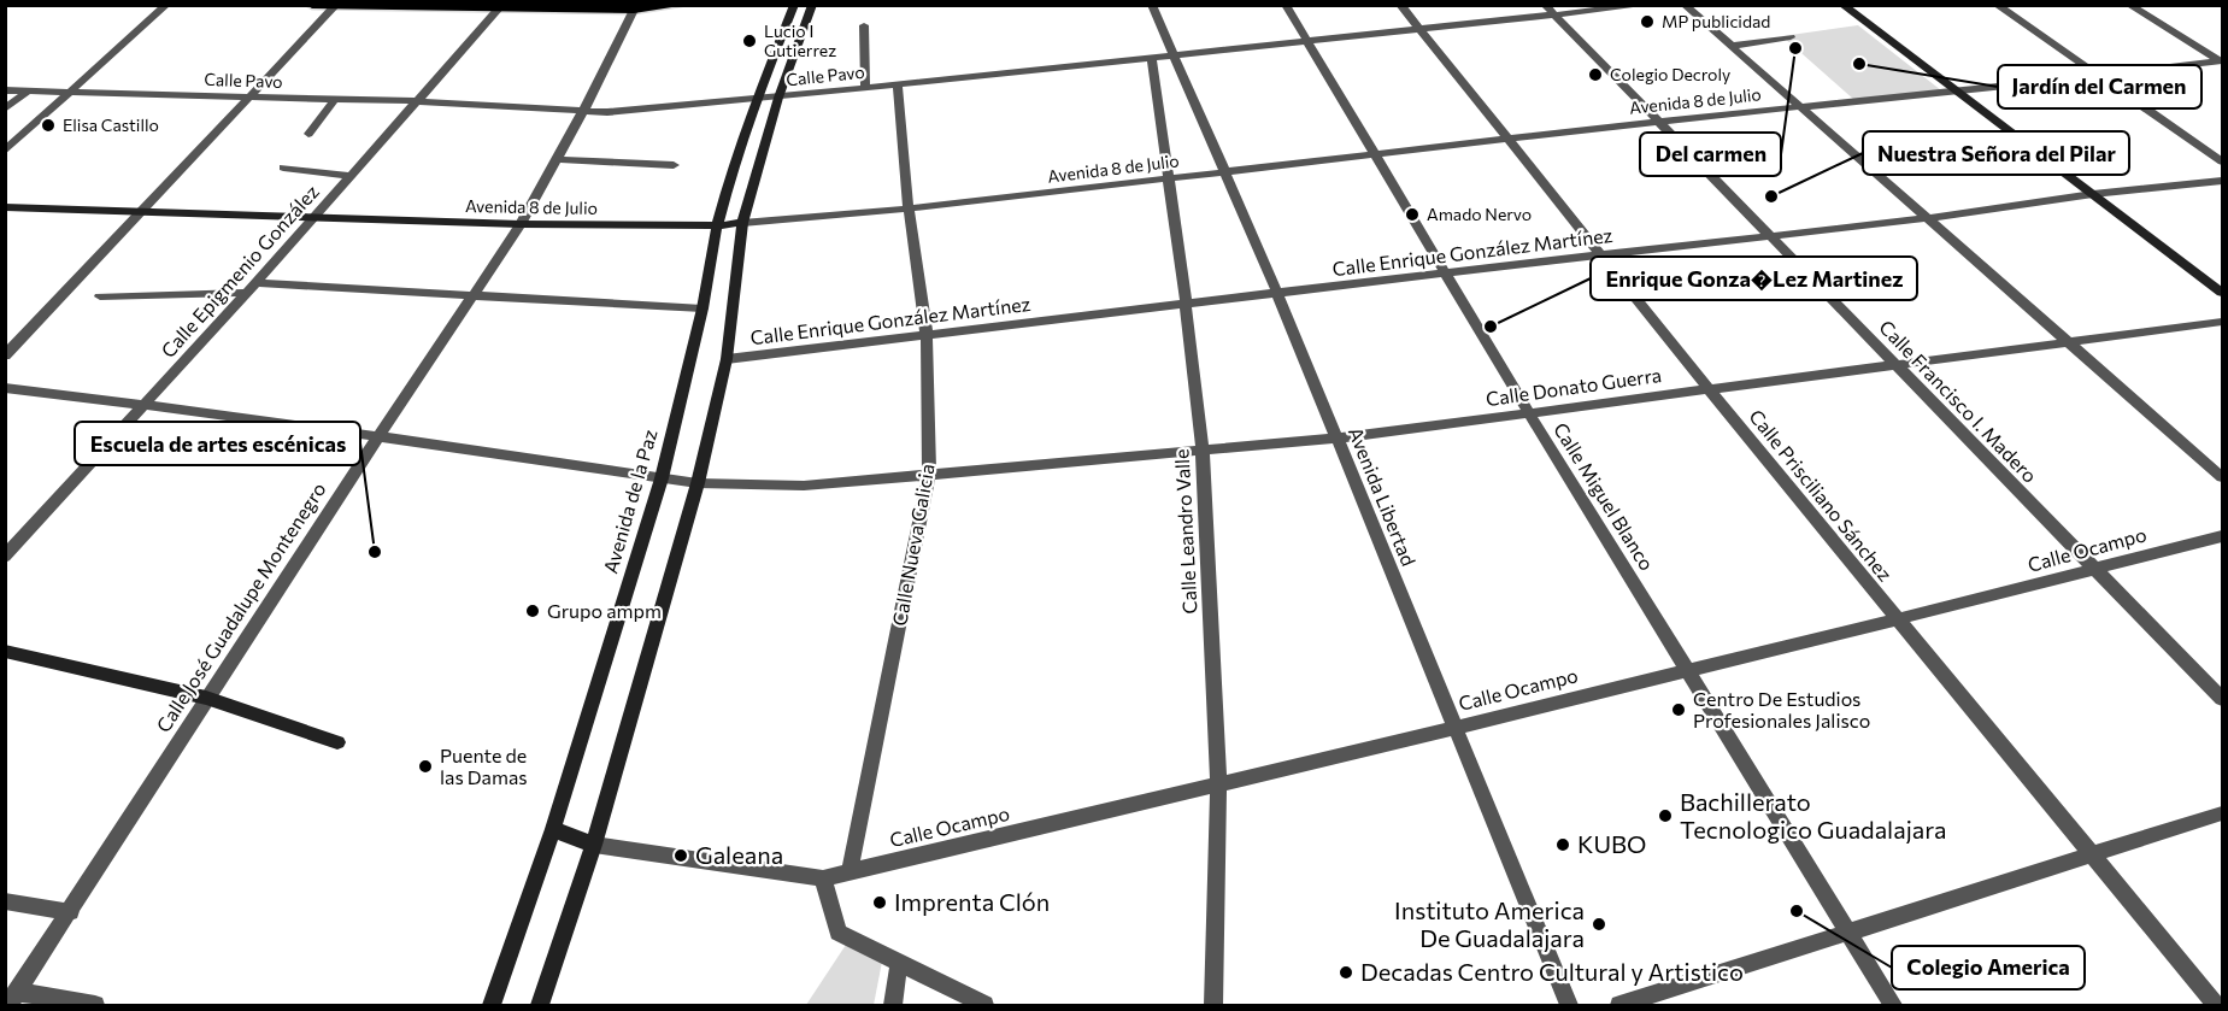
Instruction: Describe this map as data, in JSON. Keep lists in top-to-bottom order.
{
  "streets": {
    "street": [
      "Calle Pavo",
      "Avenida 8 de Julio",
      "Calle Enrique González Martínez",
      "Calle Epigmenio González",
      "Calle Donato Guerra",
      "Calle Francisco I. Madero",
      "Calle Prisciliano Sánchez",
      "Avenida Libertad",
      "Calle Miguel Blanco",
      "Avenida de la Paz",
      "Calle Leandro Valle",
      "Calle Nueva Galicia",
      "Calle Ocampo",
      "Calle José Guadalupe Montenegro"
    ]
  },
  "crossings": [
    ["Calle Pavo", "Calle Epigmenio González"],
    ["Calle Pavo", "Calle Francisco I. Madero"],
    ["Calle Pavo", "Calle Prisciliano Sánchez"],
    ["Calle Pavo", "Avenida Libertad"],
    ["Calle Pavo", "Calle Miguel Blanco"],
    ["Calle Pavo", "Avenida de la Paz"],
    ["Calle Pavo", "Calle Leandro Valle"],
    ["Calle Pavo", "Calle Nueva Galicia"],
    ["Calle Pavo", "Calle José Guadalupe Montenegro"],
    ["Avenida 8 de Julio", "Calle Epigmenio González"],
    ["Avenida 8 de Julio", "Calle Francisco I. Madero"],
    ["Avenida 8 de Julio", "Calle Prisciliano Sánchez"],
    ["Avenida 8 de Julio", "Avenida Libertad"],
    ["Avenida 8 de Julio", "Calle Miguel Blanco"],
    ["Avenida 8 de Julio", "Avenida de la Paz"],
    ["Avenida 8 de Julio", "Calle Leandro Valle"],
    ["Avenida 8 de Julio", "Calle Nueva Galicia"],
    ["Avenida 8 de Julio", "Calle José Guadalupe Montenegro"],
    ["Calle Enrique González Martínez", "Calle Francisco I. Madero"],
    ["Calle Enrique González Martínez", "Calle Prisciliano Sánchez"],
    ["Calle Enrique González Martínez", "Avenida Libertad"],
    ["Calle Enrique González Martínez", "Calle Miguel Blanco"],
    ["Calle Enrique González Martínez", "Calle Leandro Valle"],
    ["Calle Enrique González Martínez", "Calle Nueva Galicia"],
    ["Calle Donato Guerra", "Calle Francisco I. Madero"],
    ["Calle Donato Guerra", "Calle Prisciliano Sánchez"],
    ["Calle Donato Guerra", "Avenida Libertad"],
    ["Calle Donato Guerra", "Calle Miguel Blanco"],
    ["Calle Donato Guerra", "Avenida de la Paz"],
    ["Calle Donato Guerra", "Calle Leandro Valle"],
    ["Calle Donato Guerra", "Calle Nueva Galicia"],
    ["Calle Francisco I. Madero", "Calle Ocampo"],
    ["Calle Prisciliano Sánchez", "Calle Ocampo"],
    ["Avenida Libertad", "Calle Ocampo"],
    ["Calle Miguel Blanco", "Calle Ocampo"],
    ["Calle Leandro Valle", "Calle Ocampo"],
    ["Calle Nueva Galicia", "Calle Ocampo"]
  ],
  "places": [
    "MP publicidad",
    "Lucio I Gutierrez",
    "Del carmen",
    "Jardín del Carmen",
    "Colegio Decroly",
    "Elisa Castillo",
    "Nuestra Señora del Pilar",
    "Amado Nervo",
    "Enrique Gonza�Lez Martinez",
    "Escuela de artes escénicas",
    "Grupo ampm",
    "Centro De Estudios Profesionales Jalisco",
    "Puente de las Damas",
    "Bachillerato Tecnologico Guadalajara",
    "KUBO",
    "Galeana",
    "Imprenta Clón",
    "Colegio America",
    "Instituto America De Guadalajara",
    "Decadas Centro Cultural y Artistico"
  ]
}
